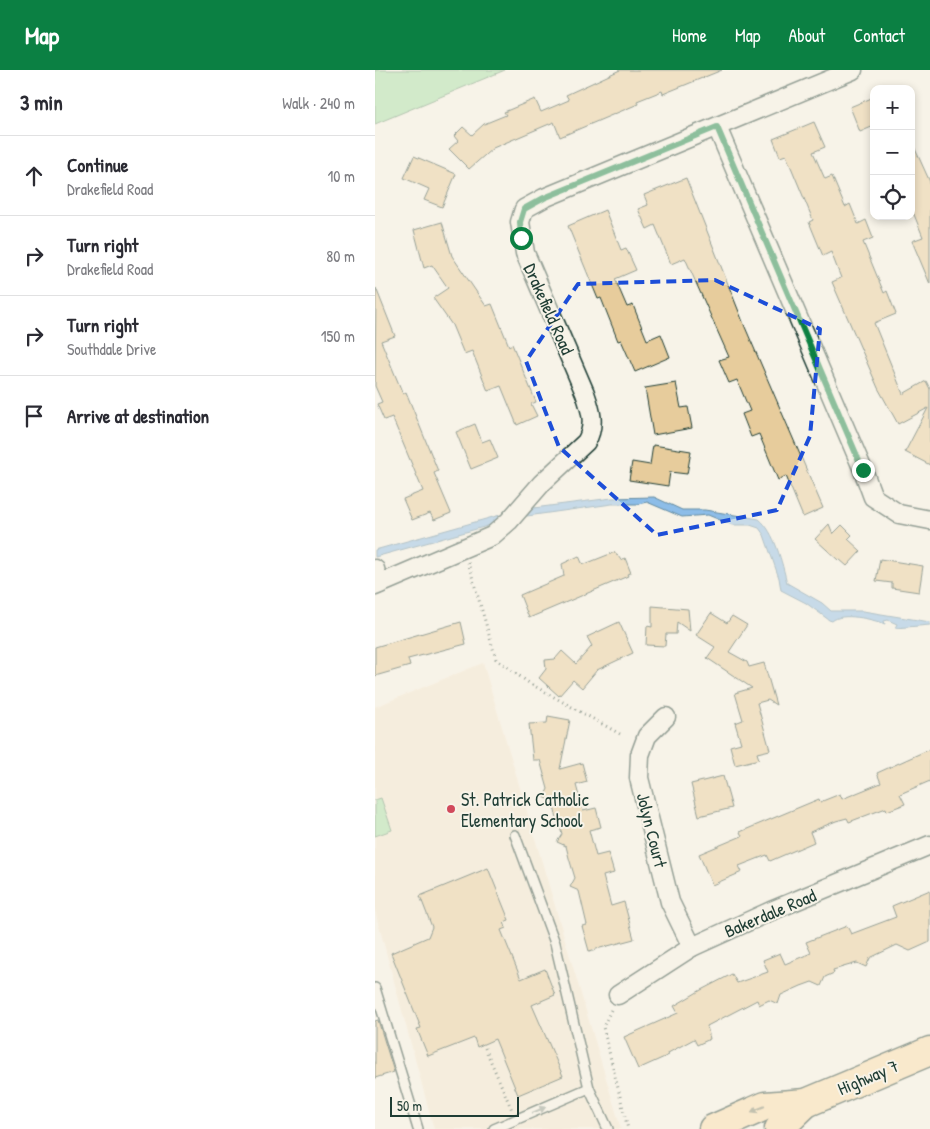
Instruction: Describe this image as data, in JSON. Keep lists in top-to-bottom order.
{
  "streets": {
    "main road": ["Highway 7"],
    "street": ["Drakefield Road", "Jolyn Court", "Bakerdale Road"]
  },
  "crossings": [
    ["Jolyn Court", "Bakerdale Road"]
  ],
  "one_way": ["Highway 7"],
  "places": ["St. Patrick Catholic Elementary School"],
  "scale_bar": "50 m",
  "page": {
    "header": "Map",
    "nav": [
      "Home",
      "Map",
      "About",
      "Contact"
    ],
    "heading": ["3 min", "Walk · 240 m"],
    "map_buttons": ["+", "−"],
    "list": [
      ["Continue", "Drakefield Road", "10 m"],
      ["Turn right", "Drakefield Road", "80 m"],
      ["Turn right", "Southdale Drive", "150 m"],
      "Arrive at destination"
    ],
    "scale": "50 m"
  }
}
